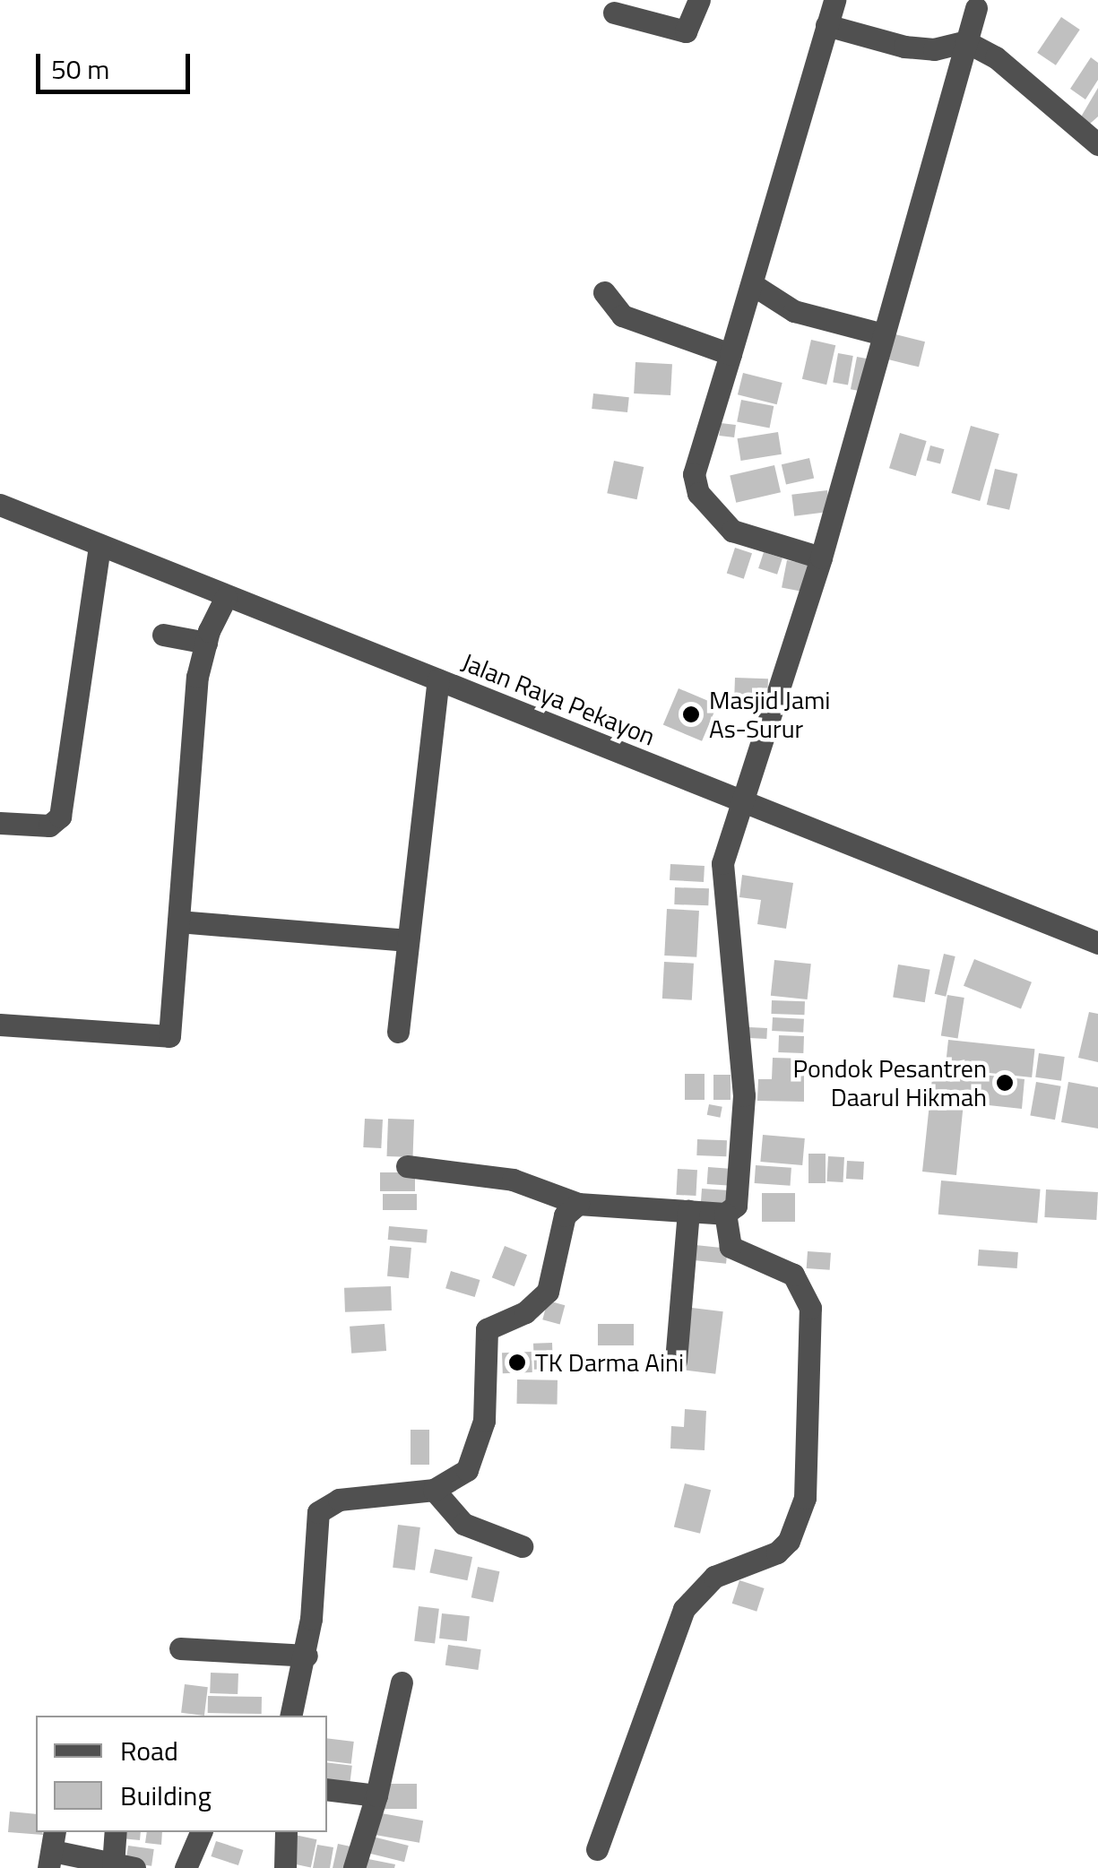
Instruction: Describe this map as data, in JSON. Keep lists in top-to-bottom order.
{
  "streets": {
    "street": ["Jalan Raya Pekayon"]
  },
  "places": ["Masjid Jami As-Surur", "Pondok Pesantren Daarul Hikmah", "TK Darma Aini"],
  "legend": ["Road", "Building"],
  "scale_bar": "50 m"
}
